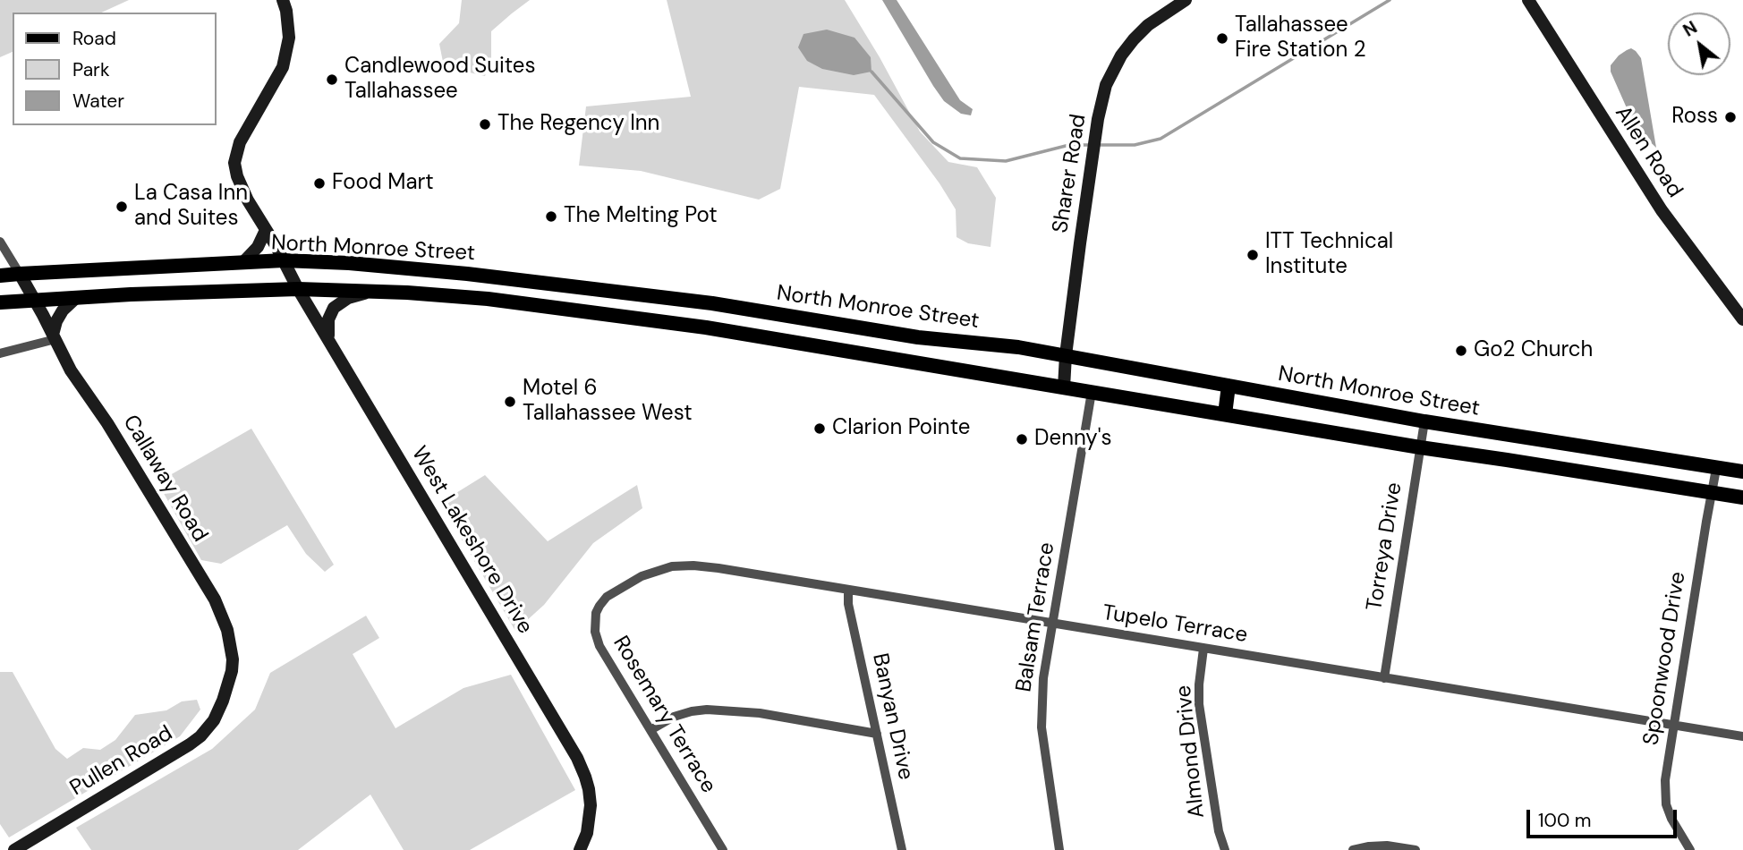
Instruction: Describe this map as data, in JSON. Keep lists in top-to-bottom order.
{
  "streets": {
    "main road": ["North Monroe Street"],
    "street": [
      "Allen Road",
      "Sharer Road",
      "Callaway Road",
      "West Lakeshore Drive",
      "Torreya Drive",
      "Balsam Terrace",
      "Tupelo Terrace",
      "Spoonwood Drive",
      "Rosemary Terrace",
      "Banyan Drive",
      "Almond Drive",
      "Pullen Road"
    ]
  },
  "crossings": [
    ["Sharer Road", "North Monroe Street"],
    ["North Monroe Street", "Callaway Road"],
    ["North Monroe Street", "West Lakeshore Drive"],
    ["North Monroe Street", "Torreya Drive"],
    ["North Monroe Street", "Balsam Terrace"],
    ["North Monroe Street", "Spoonwood Drive"],
    ["Callaway Road", "Pullen Road"],
    ["Torreya Drive", "Tupelo Terrace"],
    ["Balsam Terrace", "Tupelo Terrace"],
    ["Tupelo Terrace", "Spoonwood Drive"],
    ["Tupelo Terrace", "Rosemary Terrace"],
    ["Tupelo Terrace", "Banyan Drive"],
    ["Tupelo Terrace", "Almond Drive"]
  ],
  "places": [
    "Tallahassee Fire Station 2",
    "Candlewood Suites Tallahassee",
    "Ross",
    "The Regency Inn",
    "Food Mart",
    "La Casa Inn and Suites",
    "The Melting Pot",
    "ITT Technical Institute",
    "Go2 Church",
    "Motel 6 Tallahassee West",
    "Clarion Pointe",
    "Denny's"
  ],
  "legend": ["Road", "Park", "Water"],
  "scale_bar": "100 m",
  "north": "top left"
}
